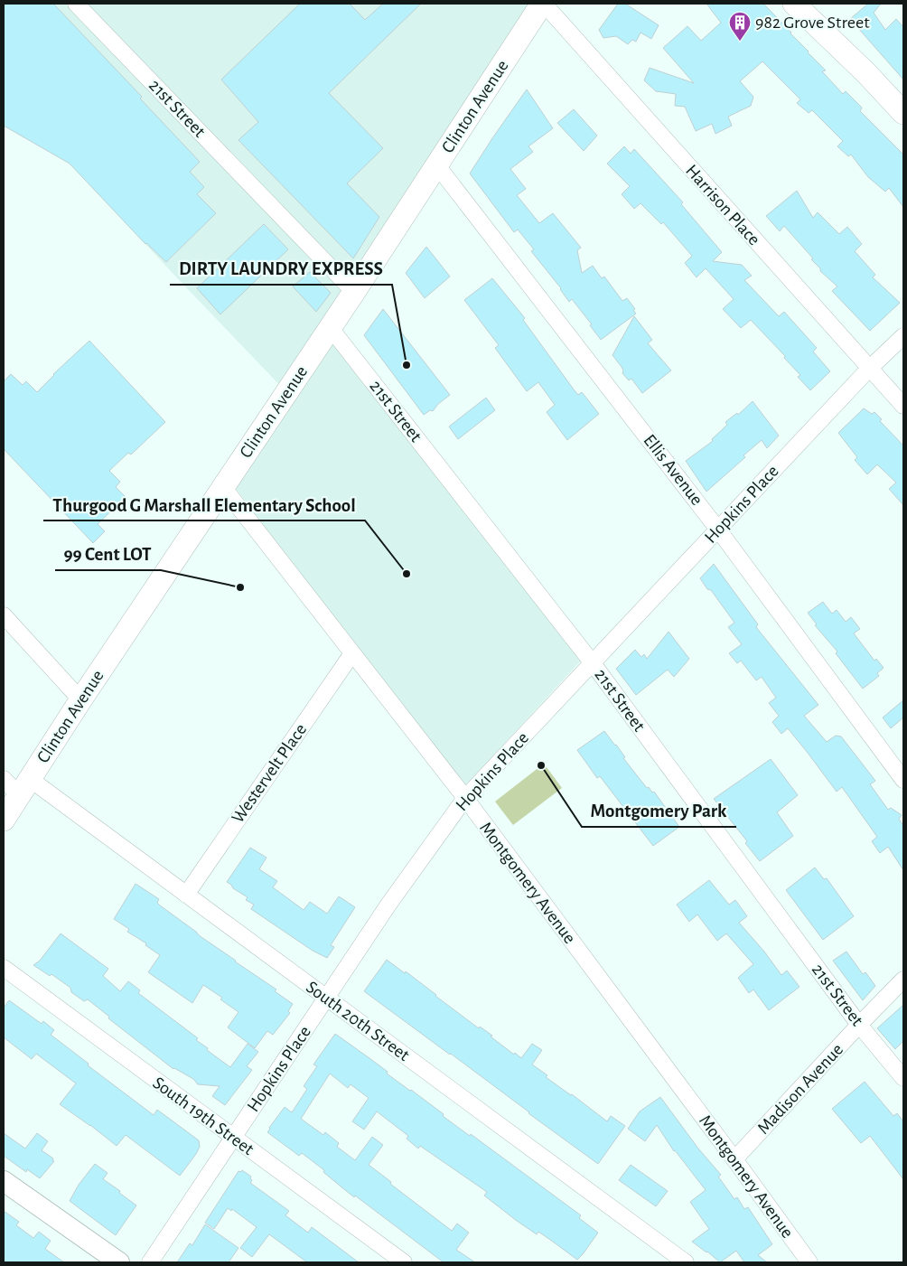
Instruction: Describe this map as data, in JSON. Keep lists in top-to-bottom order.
{
  "streets": {
    "main road": ["Clinton Avenue"],
    "street": [
      "21st Street",
      "Harrison Place",
      "Ellis Avenue",
      "Hopkins Place",
      "Westervelt Place",
      "Montgomery Avenue",
      "South 20th Street",
      "Madison Avenue",
      "South 19th Street"
    ]
  },
  "crossings": [
    ["Clinton Avenue", "21st Street"],
    ["Clinton Avenue", "Harrison Place"],
    ["Clinton Avenue", "Ellis Avenue"],
    ["Clinton Avenue", "Montgomery Avenue"],
    ["Clinton Avenue", "South 20th Street"],
    ["21st Street", "Hopkins Place"],
    ["21st Street", "Madison Avenue"],
    ["Harrison Place", "Hopkins Place"],
    ["Ellis Avenue", "Hopkins Place"],
    ["Hopkins Place", "Montgomery Avenue"],
    ["Hopkins Place", "South 20th Street"],
    ["Hopkins Place", "South 19th Street"],
    ["Westervelt Place", "Montgomery Avenue"],
    ["Westervelt Place", "South 20th Street"],
    ["Montgomery Avenue", "Madison Avenue"]
  ],
  "places": {
    "building": ["982 Grove Street"],
    "other": [
      "DIRTY LAUNDRY EXPRESS",
      "Thurgood G Marshall Elementary School",
      "99 Cent LOT",
      "Montgomery Park"
    ]
  }
}
